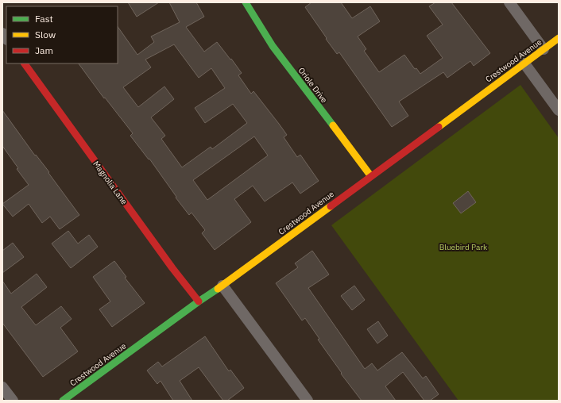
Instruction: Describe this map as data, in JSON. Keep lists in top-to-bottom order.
{
  "streets": {
    "street": ["Crestwood Avenue", "Oriole Drive", "Magnolia Lane"]
  },
  "crossings": [
    ["Crestwood Avenue", "Oriole Drive"],
    ["Crestwood Avenue", "Magnolia Lane"]
  ],
  "parks": ["Bluebird Park"],
  "legend": ["Fast", "Slow", "Jam"]
}
